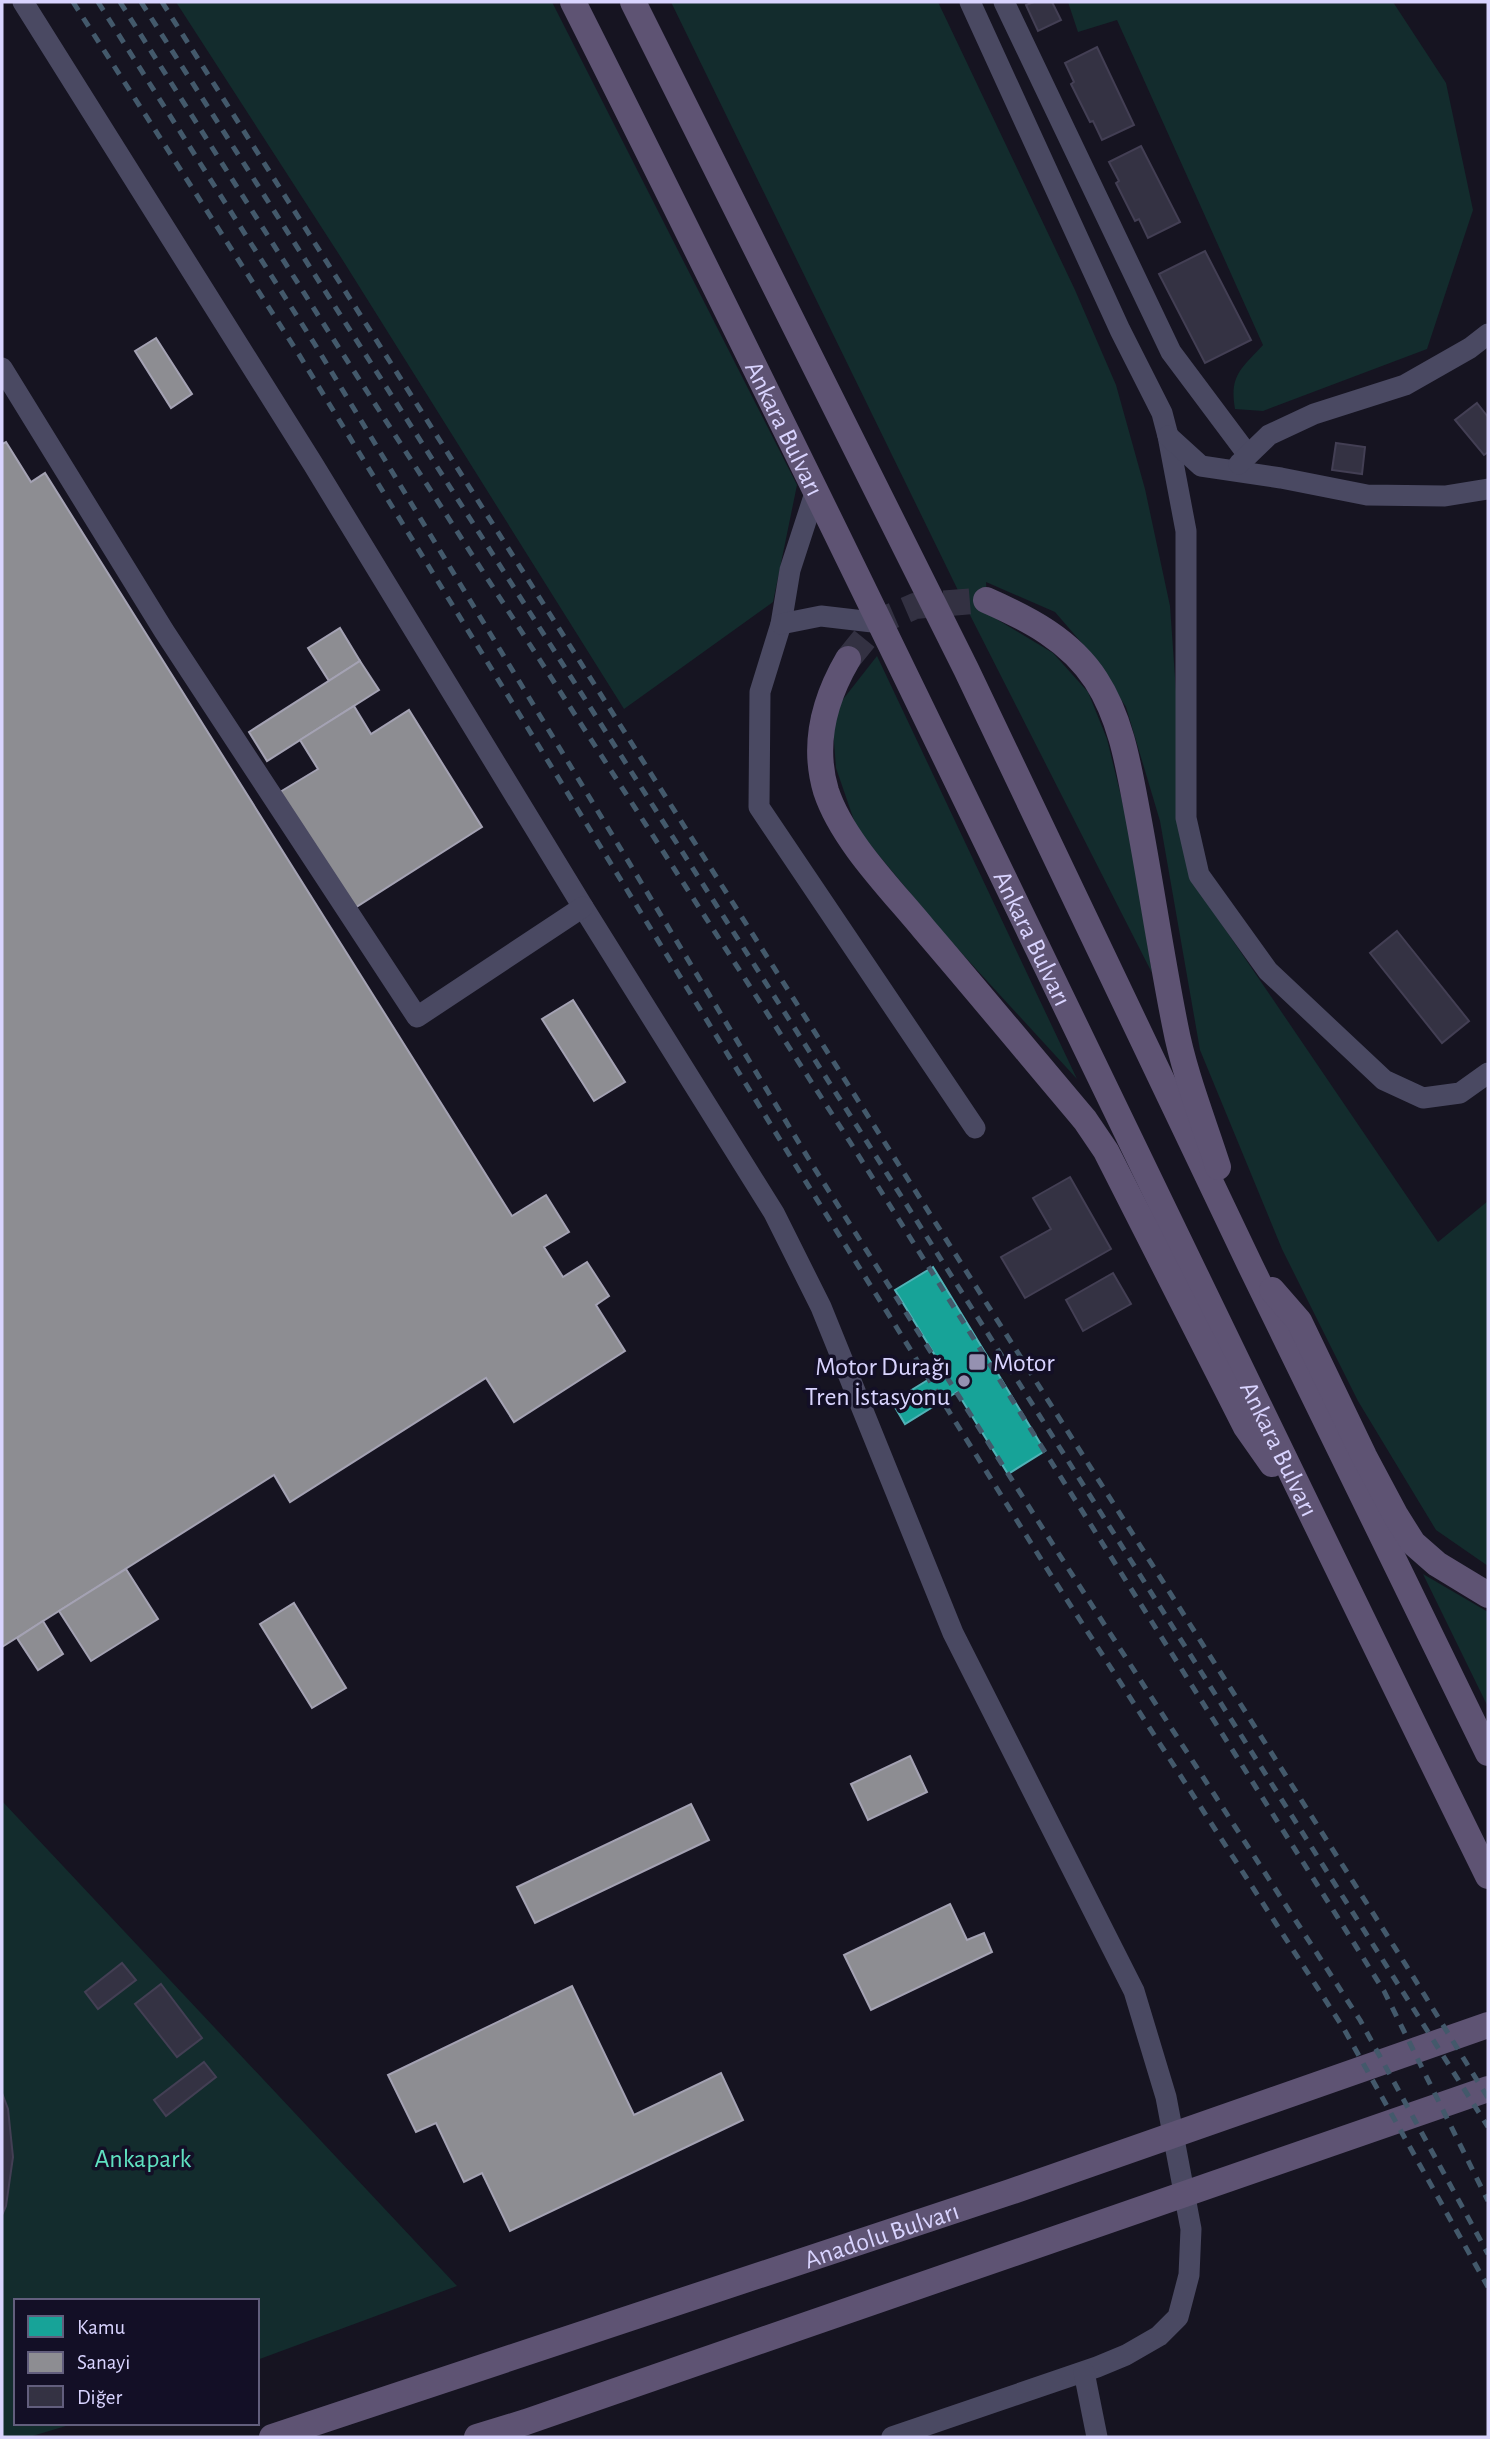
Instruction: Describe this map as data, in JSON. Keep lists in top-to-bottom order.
{
  "streets": {
    "main road": ["Ankara Bulvarı", "Anadolu Bulvarı"]
  },
  "parks": ["Ankapark"],
  "places": {
    "transit": ["Motor"],
    "other": ["Motor Durağı Tren İstasyonu"]
  },
  "legend": ["Kamu", "Sanayi", "Diğer"]
}
